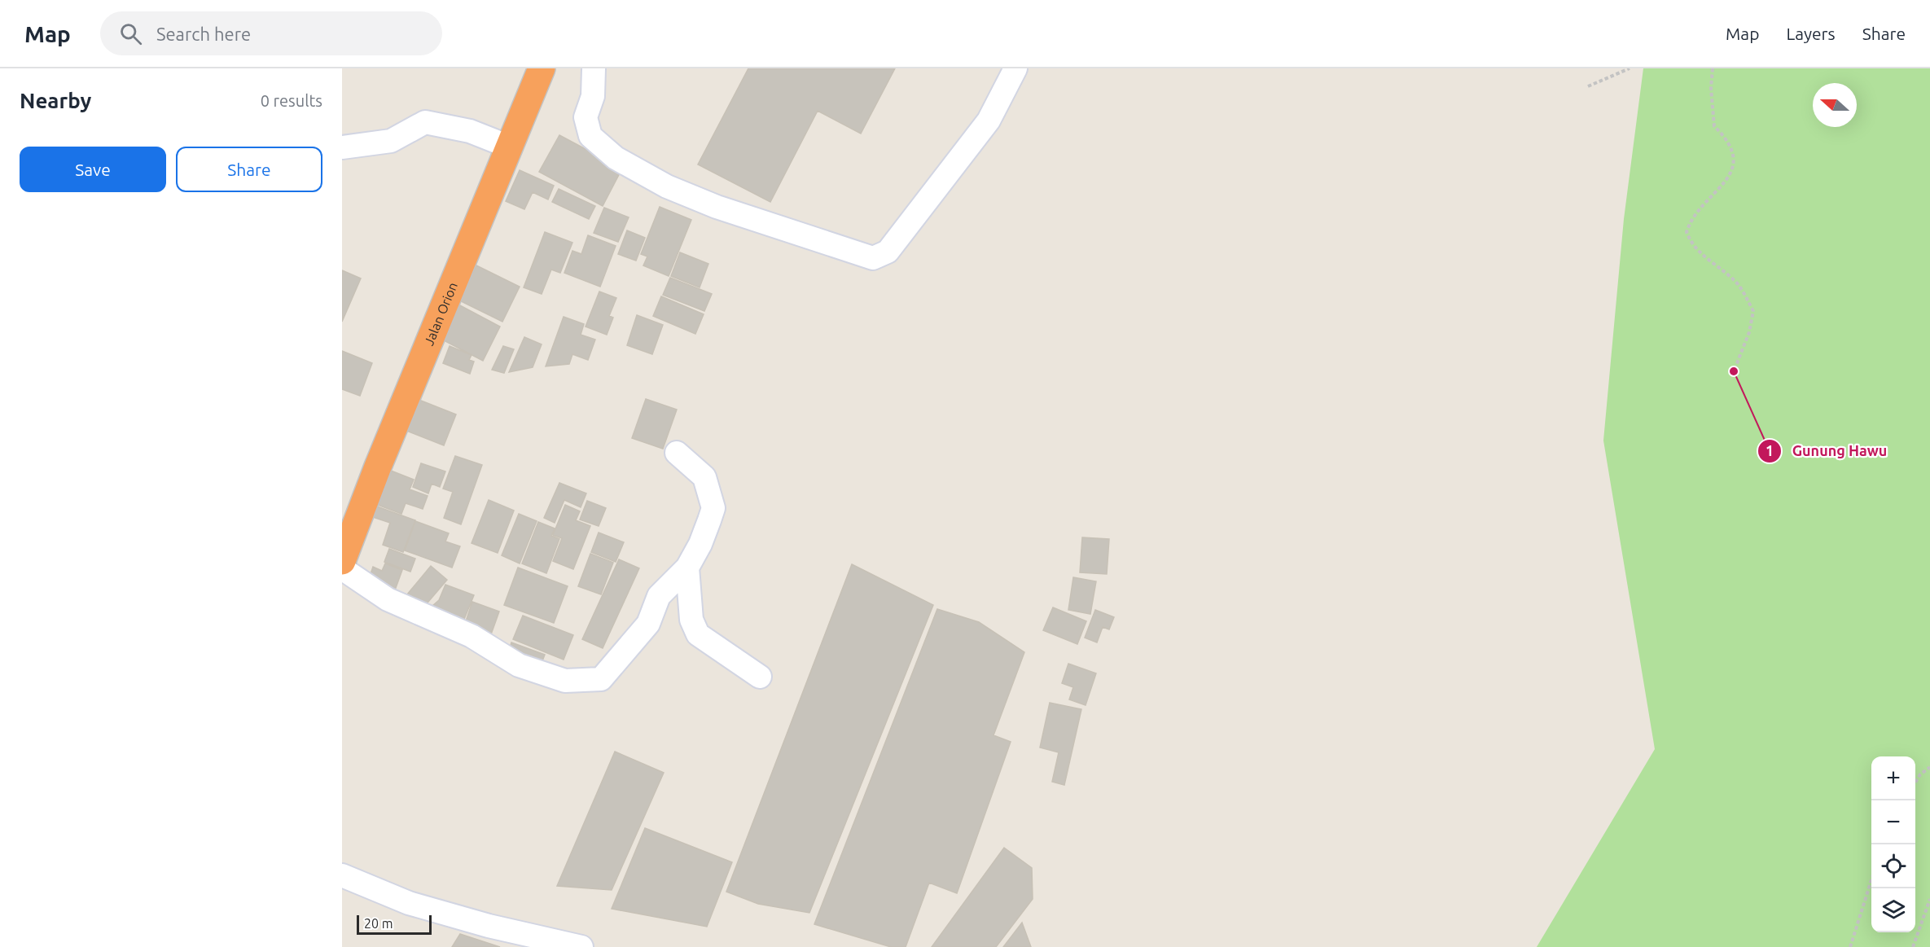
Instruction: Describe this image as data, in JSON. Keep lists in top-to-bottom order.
{
  "streets": {
    "highway": ["Jalan Orion"]
  },
  "places": ["Gunung Hawu"],
  "scale_bar": "20 m",
  "north": "left",
  "page": {
    "header": "Map",
    "search": "Search here",
    "nav": ["Map", "Layers", "Share"],
    "heading": ["Nearby", "0 results"],
    "buttons": ["Save", "Share"],
    "map_buttons": ["+", "−"],
    "scale": "20 m"
  }
}
